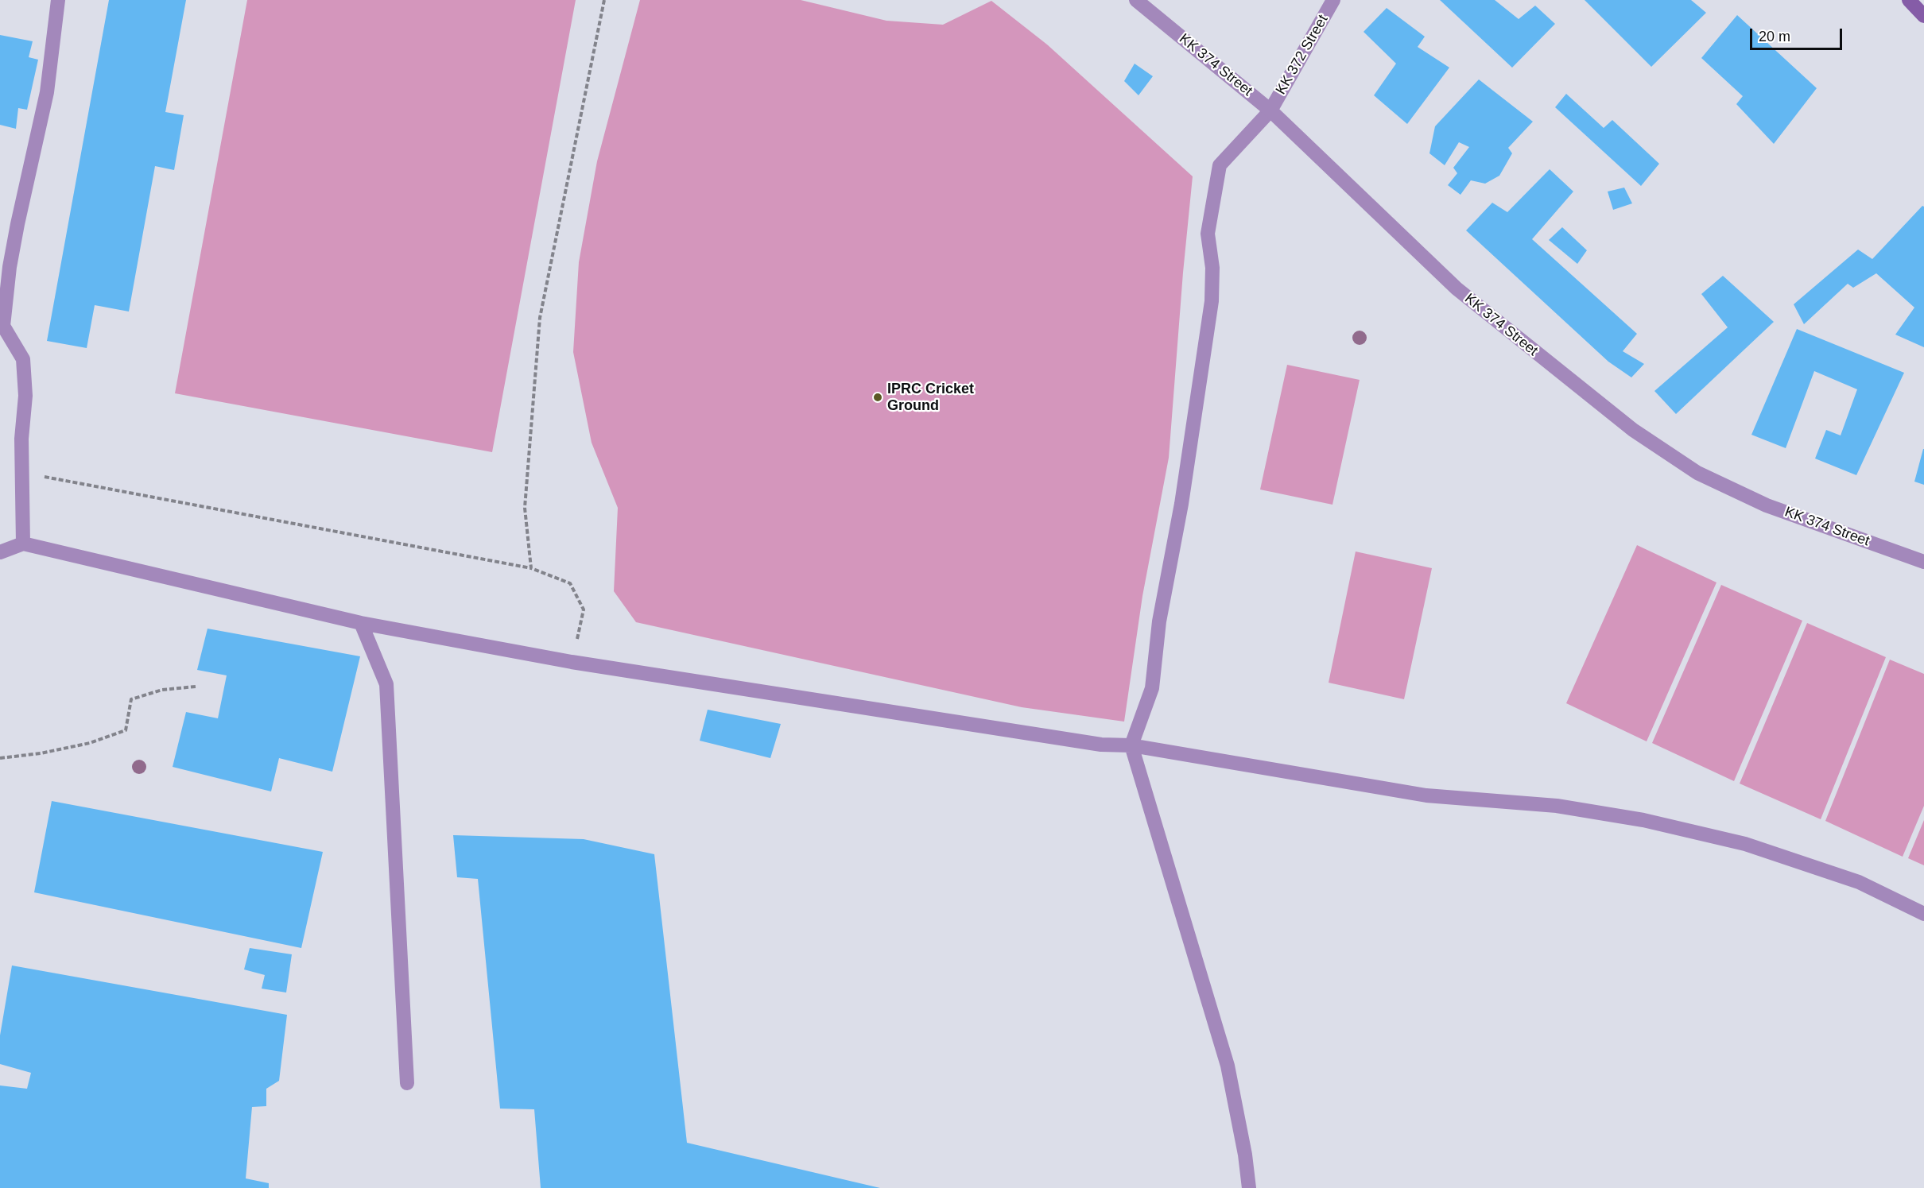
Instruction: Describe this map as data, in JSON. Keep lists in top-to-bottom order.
{
  "streets": {
    "street": ["KK 372 Street", "KK 374 Street"]
  },
  "crossings": [
    ["KK 372 Street", "KK 374 Street"]
  ],
  "places": ["IPRC Cricket Ground"],
  "scale_bar": "20 m"
}
